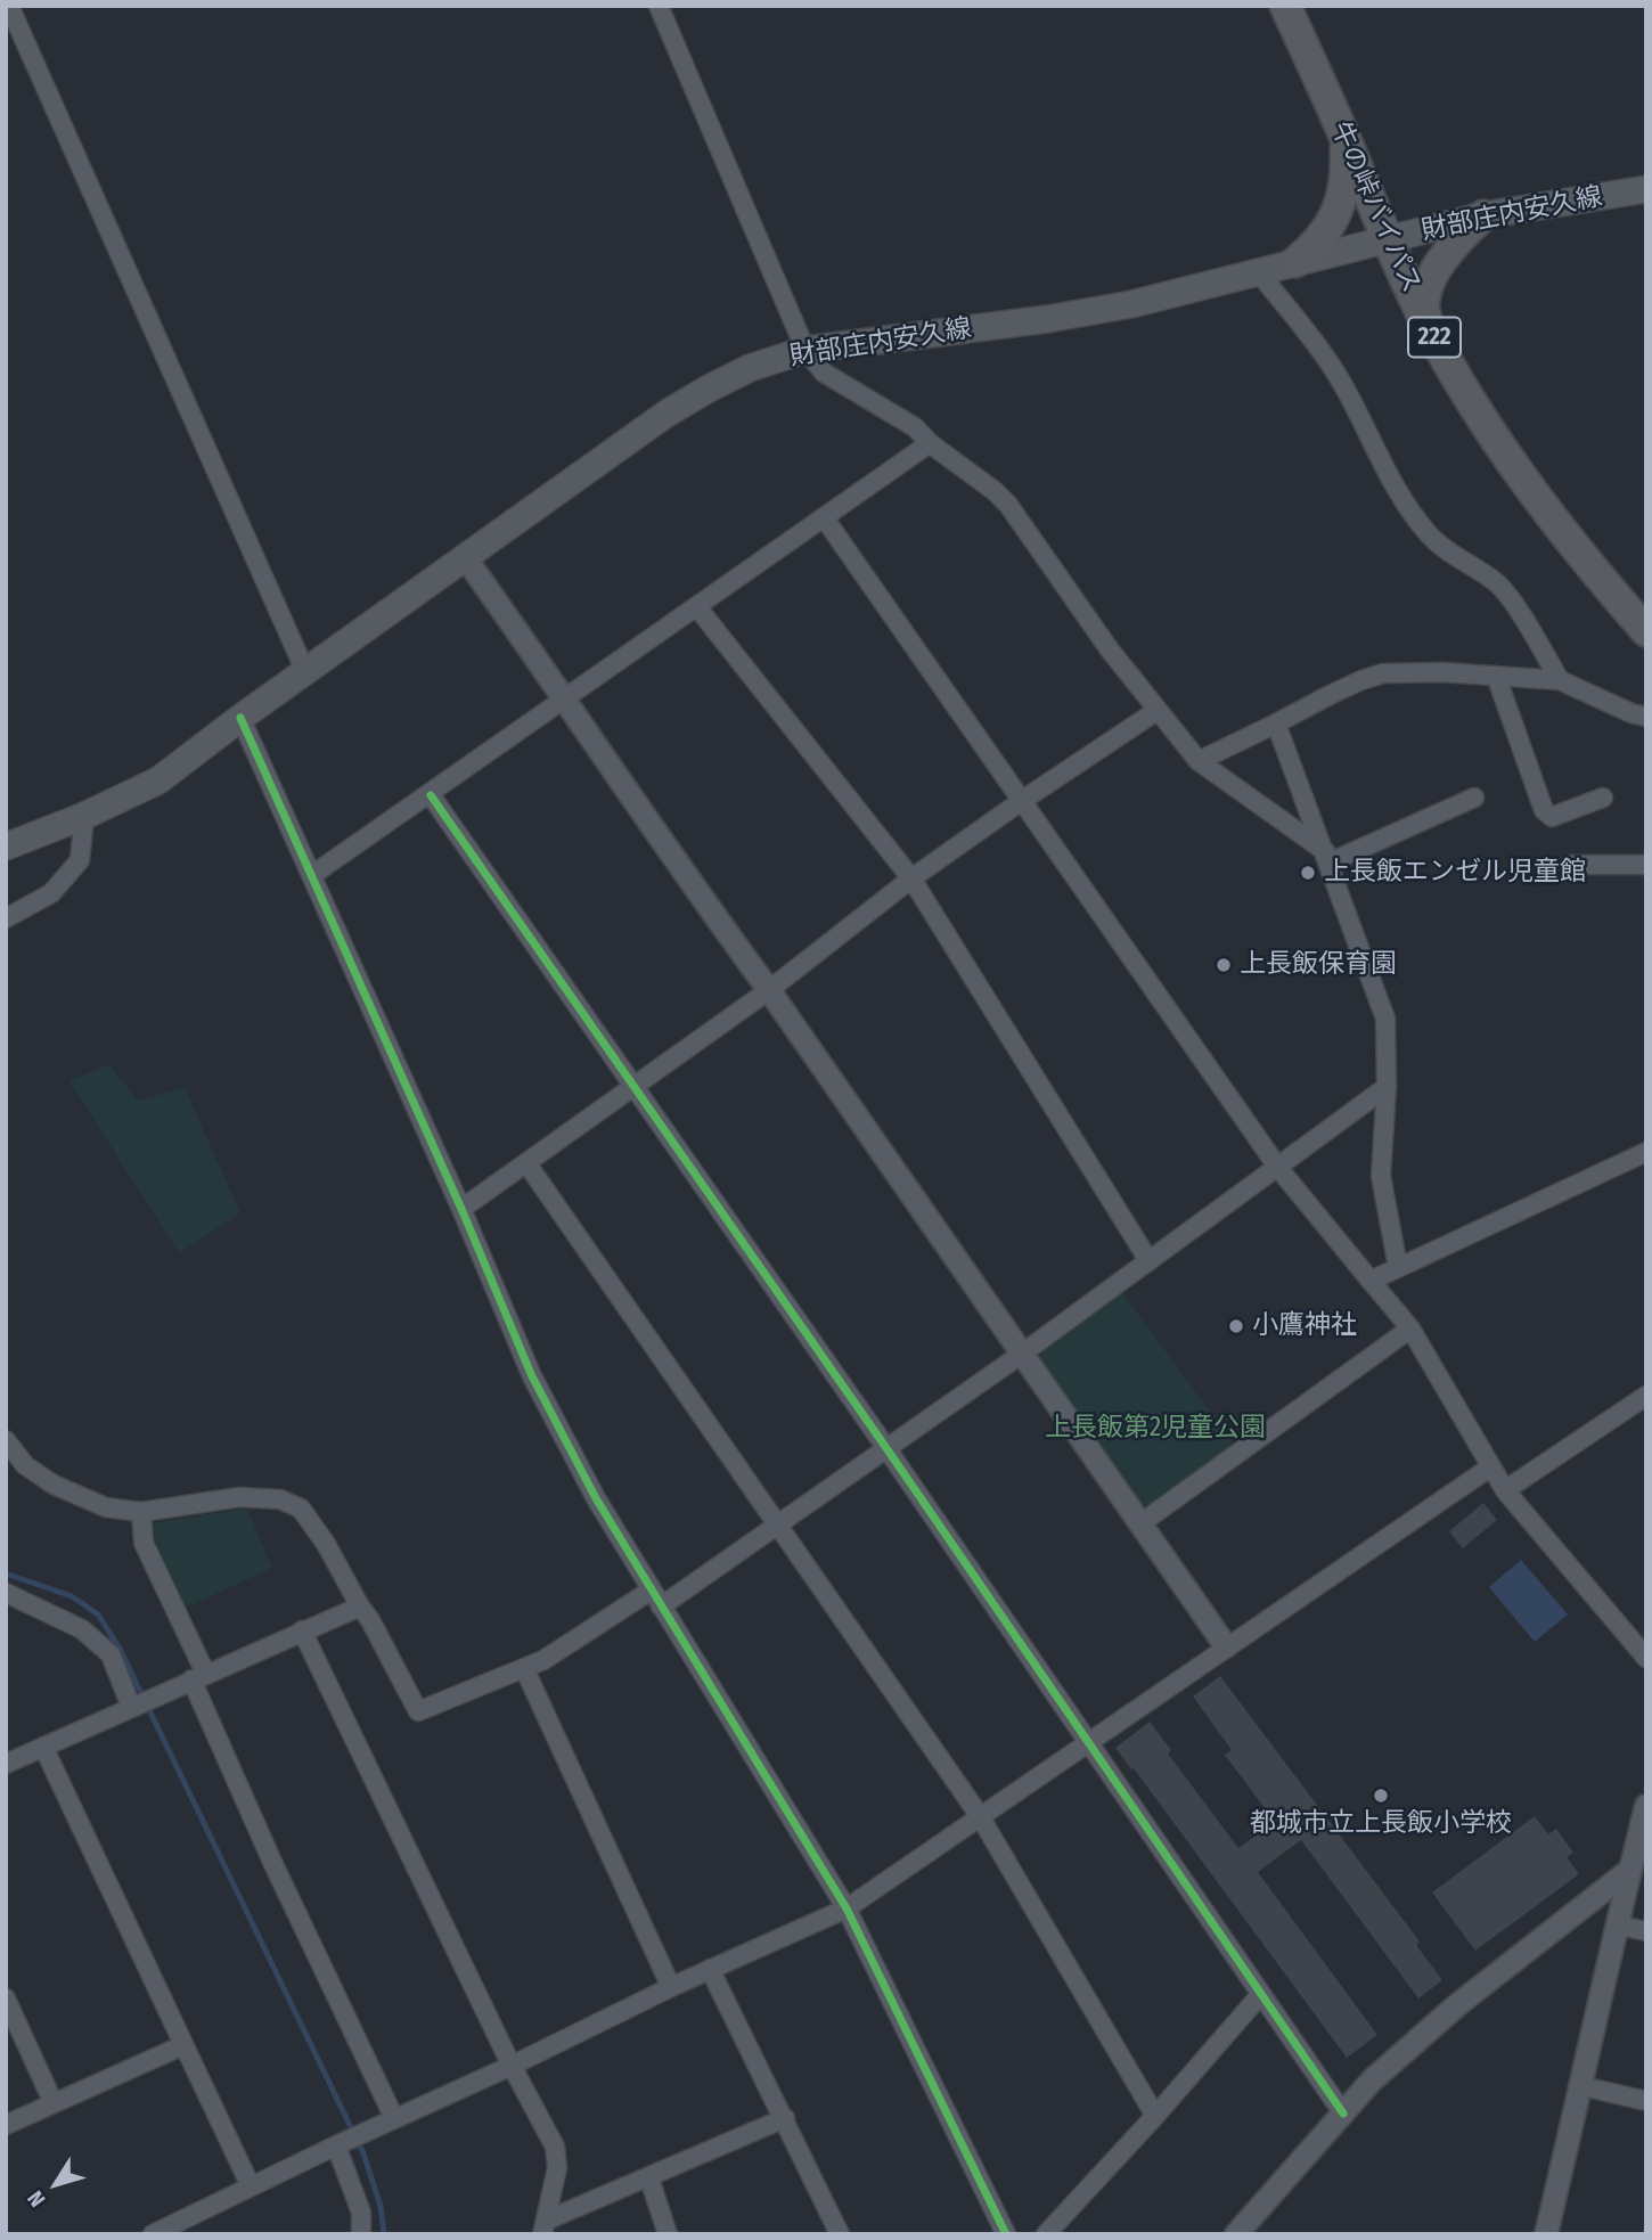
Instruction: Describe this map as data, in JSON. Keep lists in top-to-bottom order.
{
  "streets": {
    "highway": ["牛の峠バイパス", "222"],
    "main road": ["財部庄内安久線"]
  },
  "crossings": [
    ["牛の峠バイパス", "財部庄内安久線"]
  ],
  "parks": ["上長飯第2児童公園"],
  "places": [
    "上長飯エンゼル児童館",
    "上長飯保育園",
    "小鷹神社",
    "都城市立上長飯小学校"
  ],
  "north": "bottom left"
}
